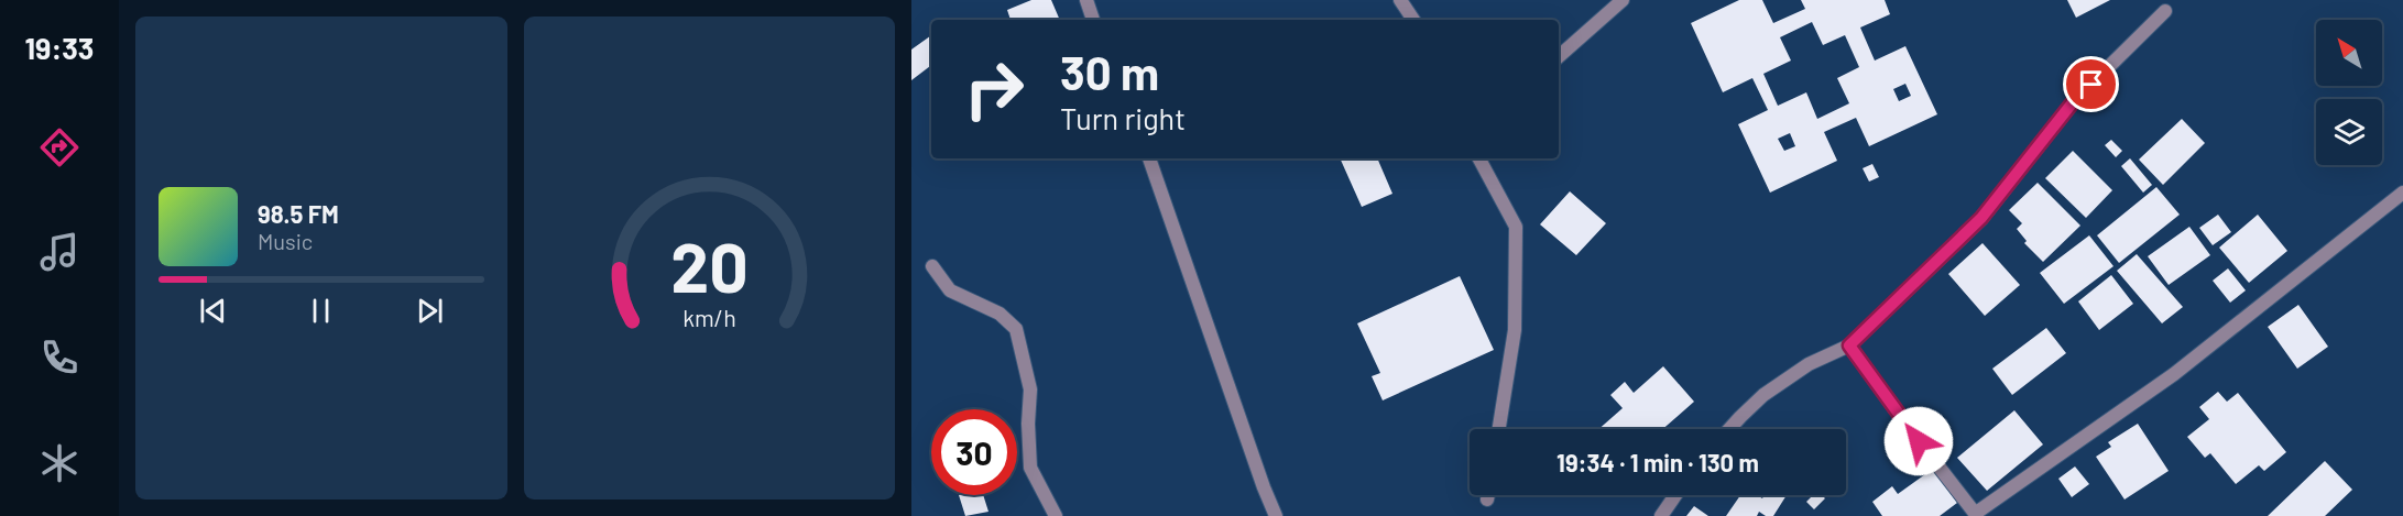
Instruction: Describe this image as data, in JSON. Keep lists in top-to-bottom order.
{
  "north": "top left",
  "page": {
    "tabs": "19:33",
    "turn": ["30 m", "Turn right"],
    "song": ["98.5 FM", "Music"],
    "limit": "30",
    "trip": "19:34 · 1 min · 130 m",
    "gauge": ["20", "km/h"]
  }
}
